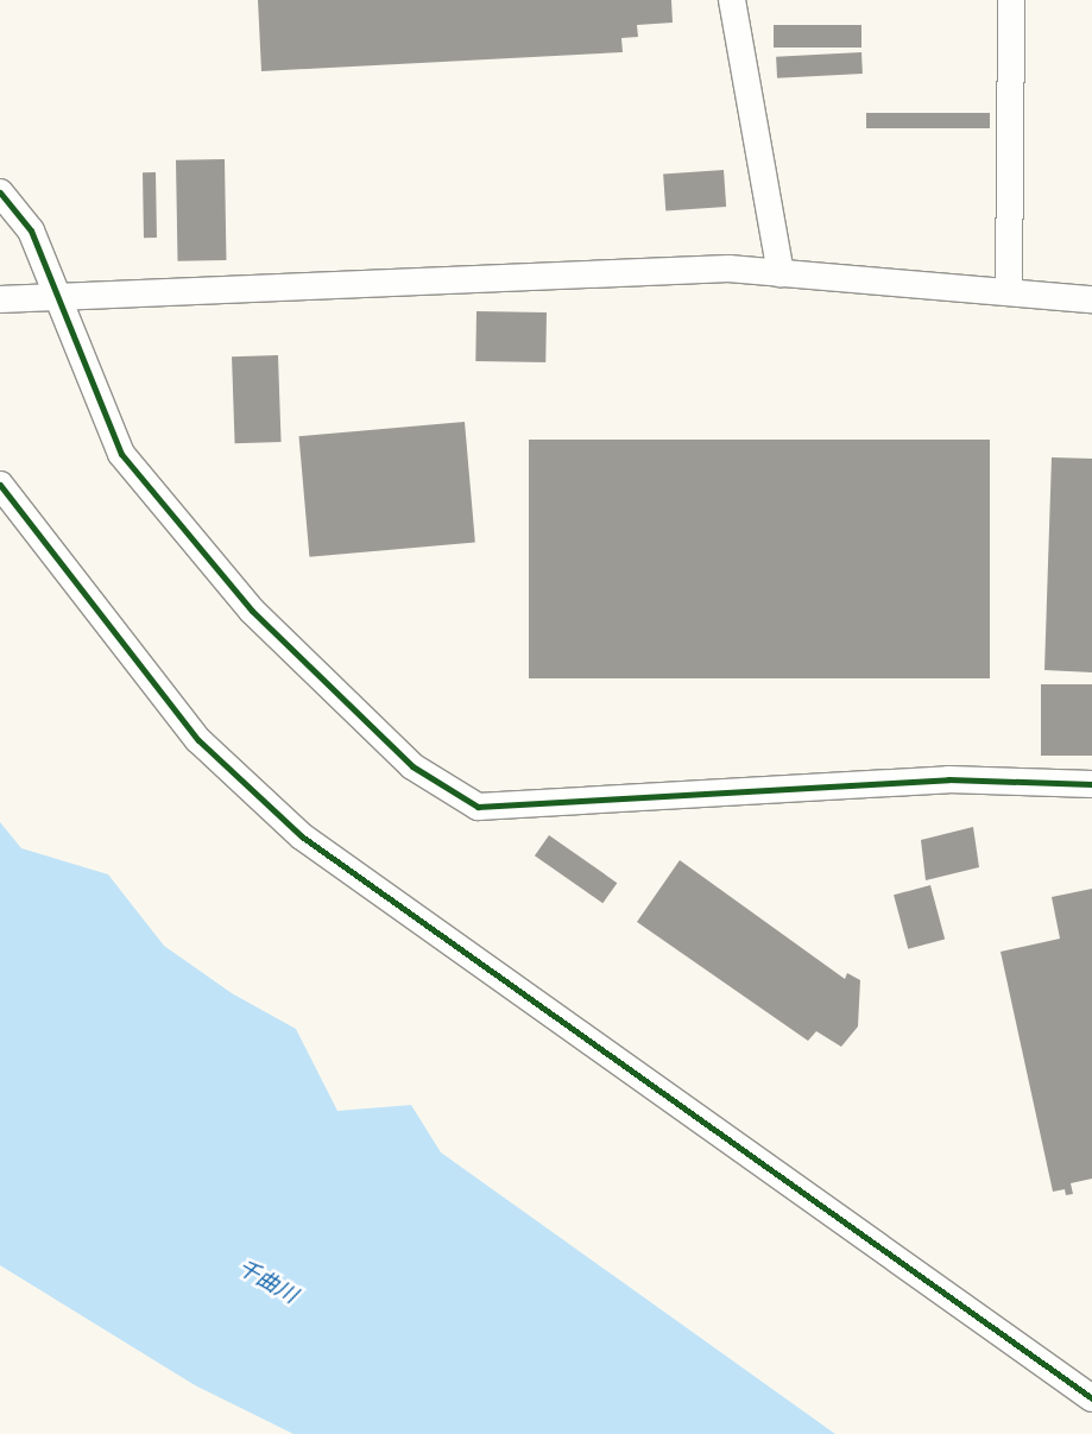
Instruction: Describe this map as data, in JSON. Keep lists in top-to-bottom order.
{
  "water": ["千曲川"]
}
